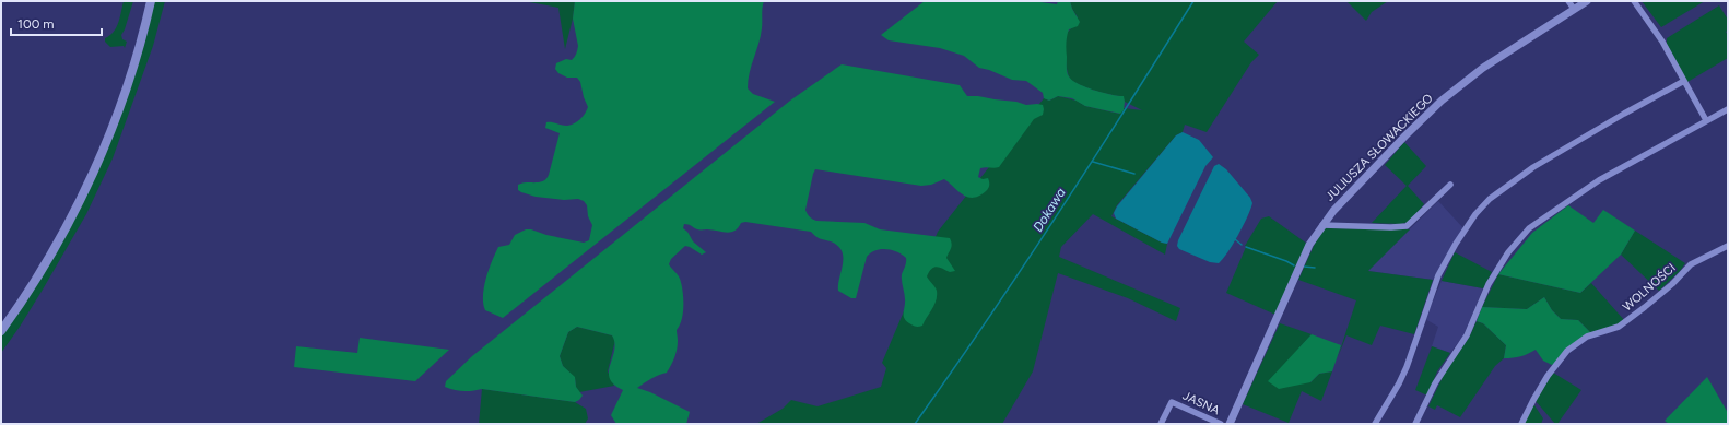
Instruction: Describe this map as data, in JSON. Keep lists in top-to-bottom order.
{
  "streets": {
    "street": ["JULIUSZA SŁOWACKIEGO", "WOLNOŚCI", "JASNA"]
  },
  "water": ["Dokawa"],
  "scale_bar": "100 m"
}
